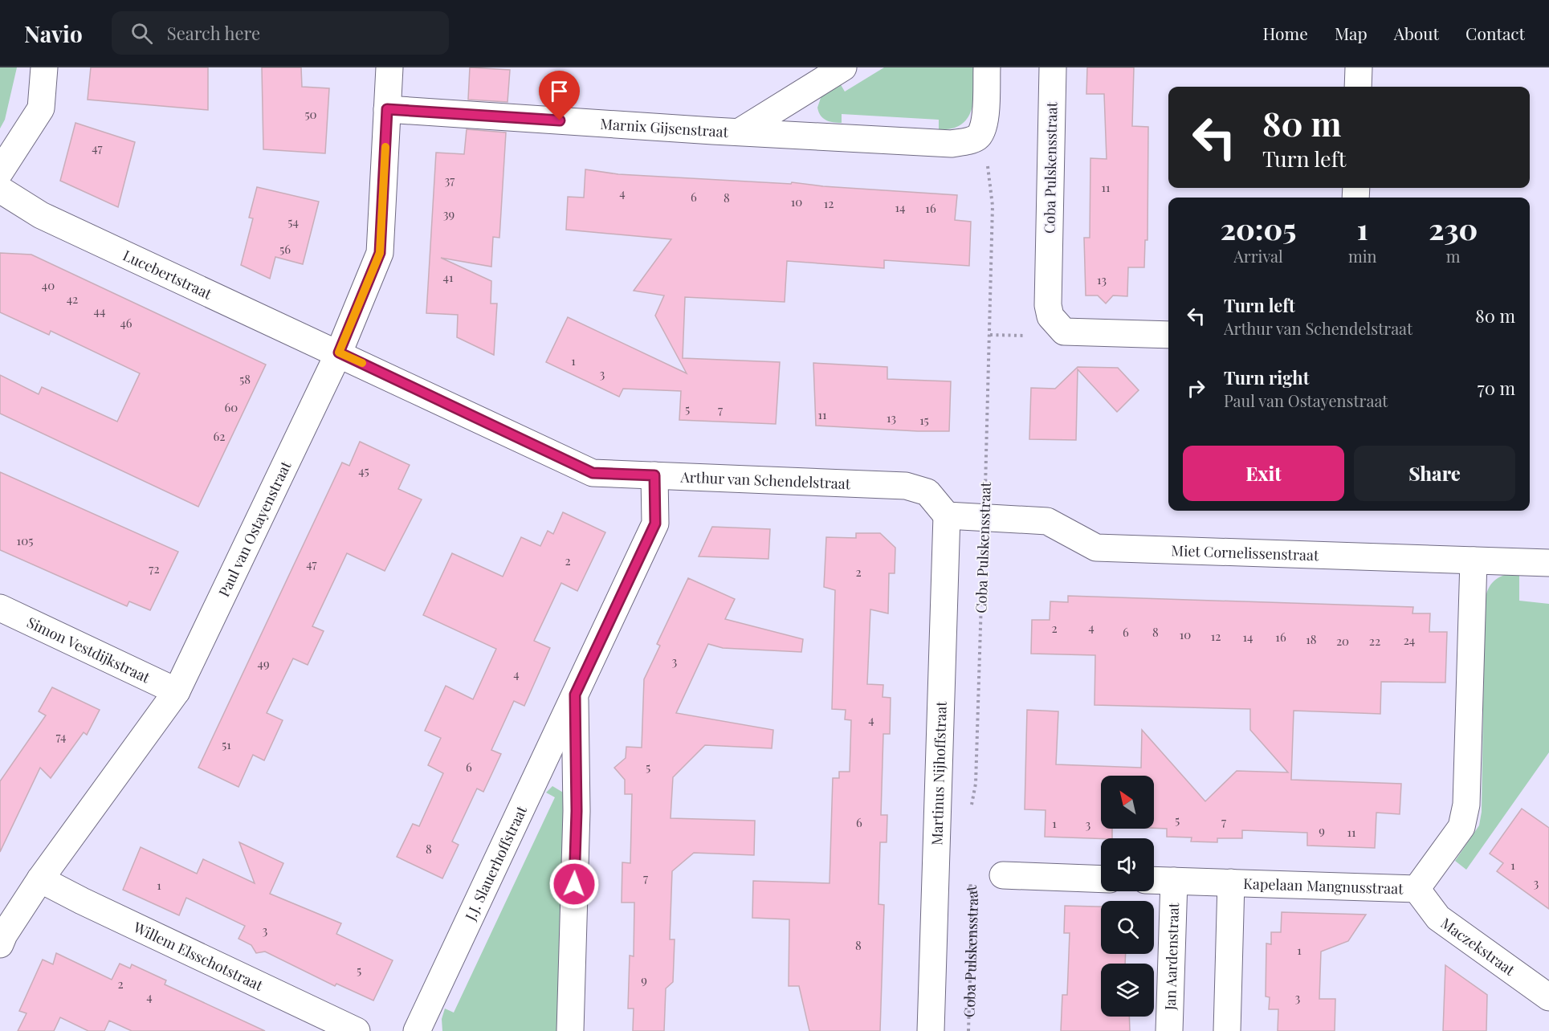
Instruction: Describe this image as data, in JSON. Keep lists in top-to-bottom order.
{
  "streets": {
    "street": [
      "Marnix Gijsenstraat",
      "Coba Pulskensstraat",
      "Lucebertstraat",
      "Arthur van Schendelstraat",
      "Paul van Ostayenstraat",
      "Miet Cornelissenstraat",
      "Simon Vestdijkstraat",
      "Martinus Nijhoffstraat",
      "J.J. Slauerhoffstraat",
      "Kapelaan Mangnusstraat",
      "Maczekstraat",
      "Willem Elsschotstraat",
      "Jan Aardenstraat"
    ]
  },
  "crossings": [
    ["Marnix Gijsenstraat", "Coba Pulskensstraat"],
    ["Marnix Gijsenstraat", "Paul van Ostayenstraat"],
    ["Coba Pulskensstraat", "Miet Cornelissenstraat"],
    ["Lucebertstraat", "Arthur van Schendelstraat"],
    ["Lucebertstraat", "Paul van Ostayenstraat"],
    ["Arthur van Schendelstraat", "Paul van Ostayenstraat"],
    ["Arthur van Schendelstraat", "Miet Cornelissenstraat"],
    ["Arthur van Schendelstraat", "Martinus Nijhoffstraat"],
    ["Arthur van Schendelstraat", "J.J. Slauerhoffstraat"],
    ["Paul van Ostayenstraat", "Simon Vestdijkstraat"],
    ["Paul van Ostayenstraat", "Willem Elsschotstraat"],
    ["Miet Cornelissenstraat", "Martinus Nijhoffstraat"],
    ["Miet Cornelissenstraat", "Kapelaan Mangnusstraat"],
    ["Kapelaan Mangnusstraat", "Maczekstraat"],
    ["Kapelaan Mangnusstraat", "Jan Aardenstraat"]
  ],
  "house_numbers": [
    "50",
    "47",
    "37",
    "11",
    "4",
    "6",
    "8",
    "10",
    "12",
    "14",
    "16",
    "39",
    "54",
    "56",
    "41",
    "13",
    "40",
    "42",
    "44",
    "46",
    "1",
    "3",
    "58",
    "60",
    "5",
    "7",
    "11",
    "13",
    "15",
    "62",
    "45",
    "105",
    "2",
    "47",
    "72",
    "2",
    "4",
    "2",
    "6",
    "8",
    "10",
    "12",
    "14",
    "16",
    "18",
    "24",
    "20",
    "22",
    "3",
    "49",
    "4",
    "4",
    "74",
    "51",
    "6",
    "5",
    "5",
    "7",
    "6",
    "1",
    "3",
    "9",
    "11",
    "8",
    "1",
    "7",
    "3",
    "1",
    "3",
    "8",
    "1",
    "5",
    "9",
    "2",
    "4",
    "3"
  ],
  "north": "top left",
  "page": {
    "header": "Navio",
    "search": "Search here",
    "nav": [
      "Home",
      "Map",
      "About",
      "Contact"
    ],
    "turn": ["80 m", "Turn left"],
    "eta": [
      "20:05",
      "Arrival",
      "1",
      "min",
      "230",
      "m"
    ],
    "list": [
      {
        "name": "Turn left",
        "note": "Arthur van Schendelstraat",
        "value": "80 m"
      },
      {
        "name": "Turn right",
        "note": "Paul van Ostayenstraat",
        "value": "70 m"
      }
    ],
    "buttons": ["Exit", "Share"]
  }
}
